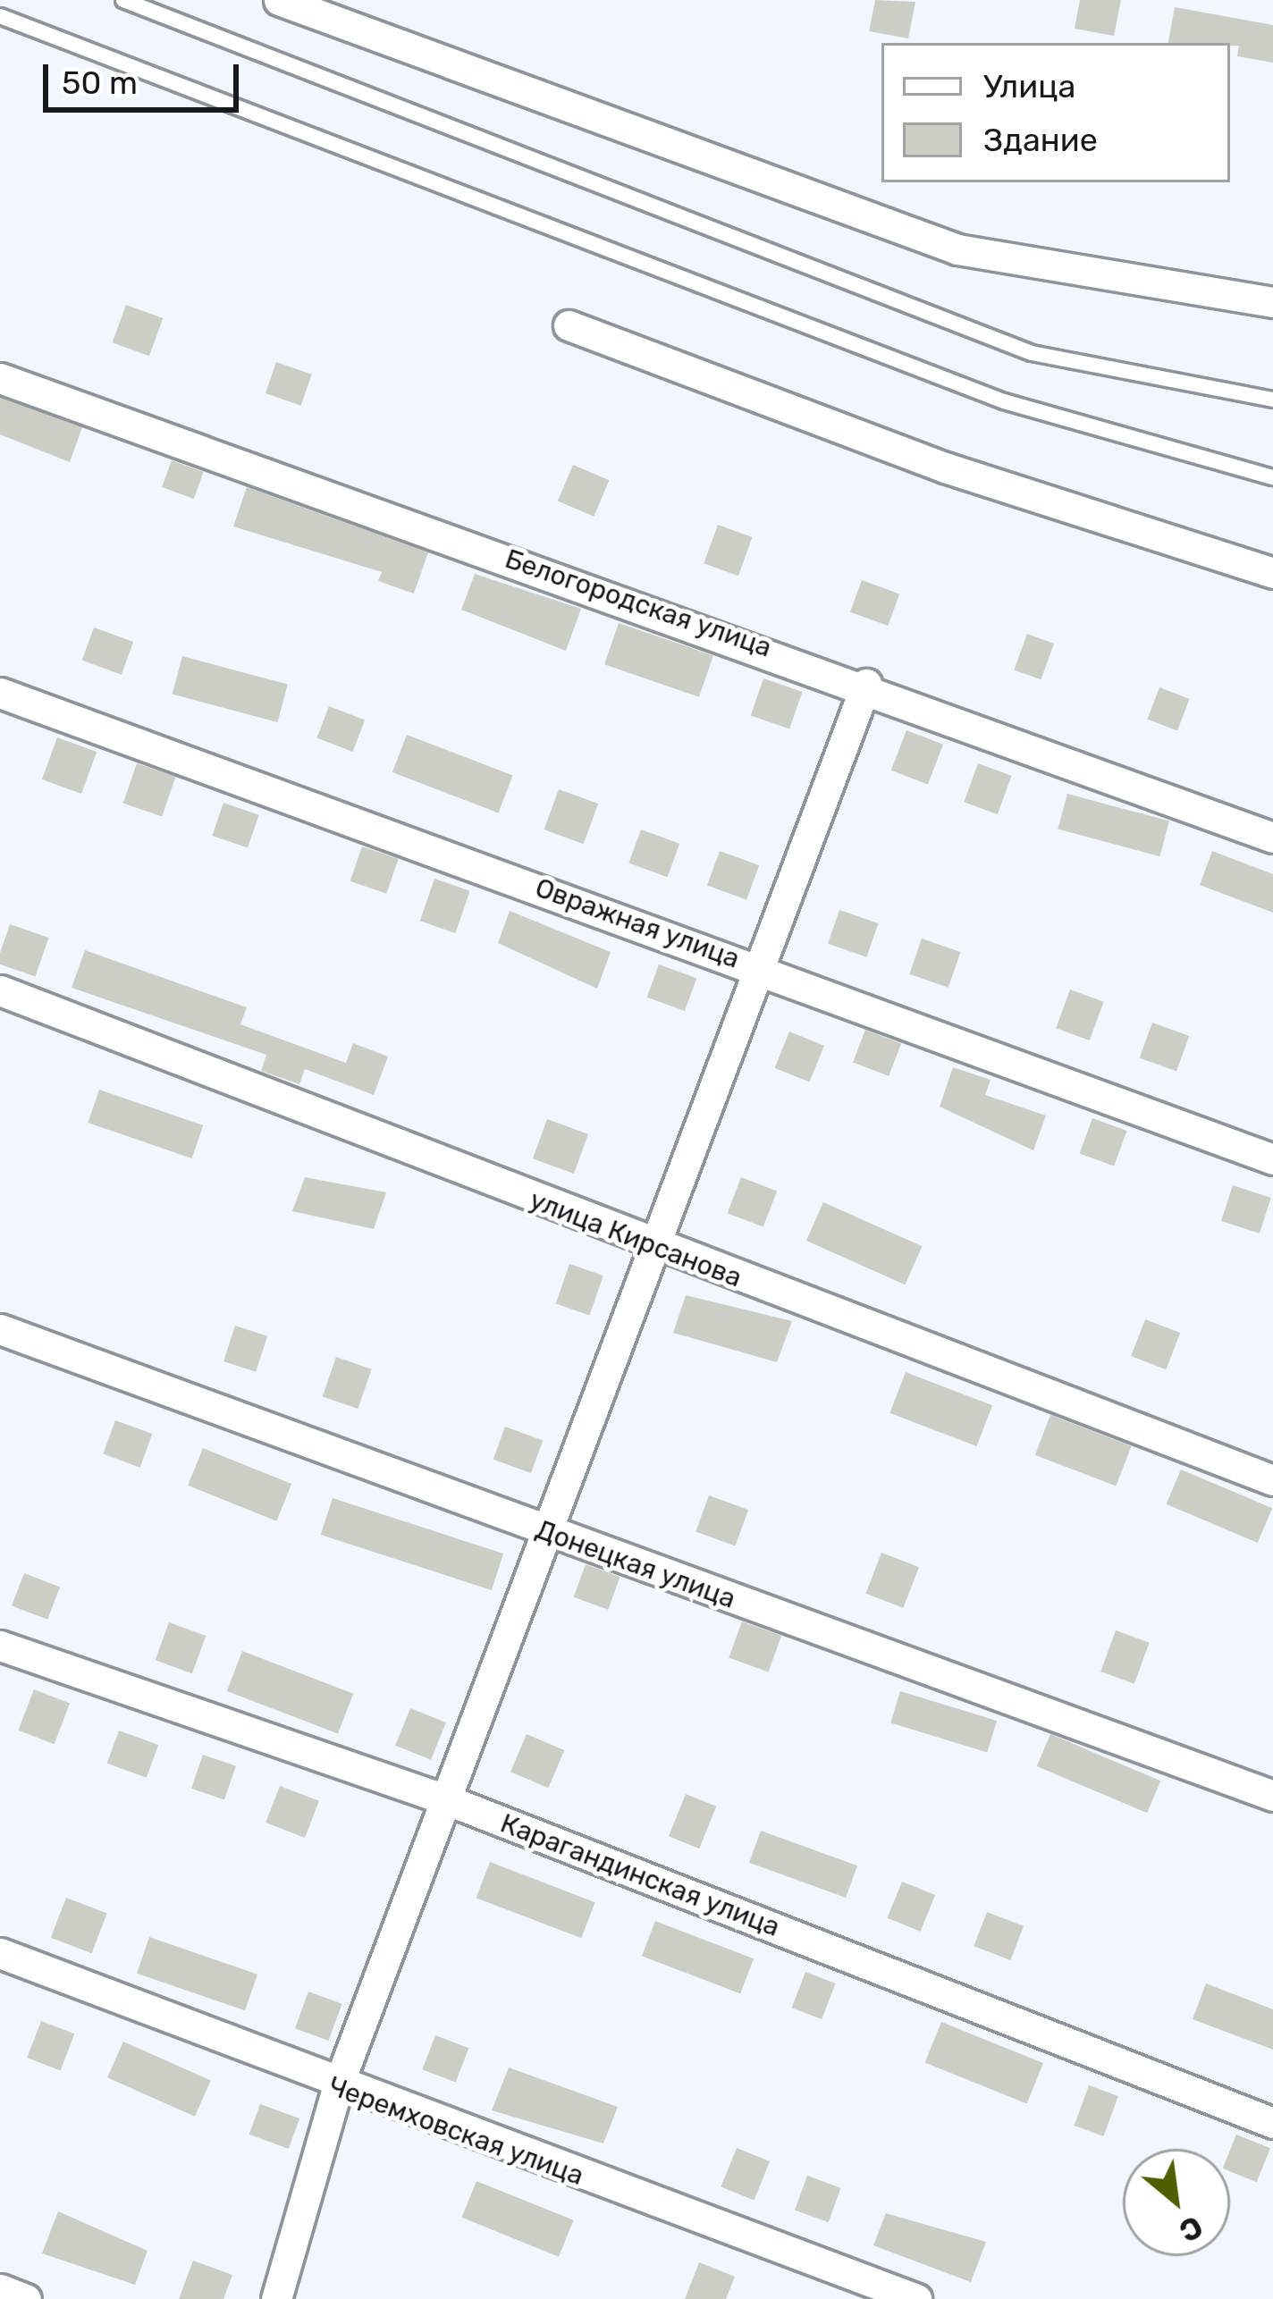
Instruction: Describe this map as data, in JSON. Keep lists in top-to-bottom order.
{
  "streets": {
    "street": [
      "Белогородская улица",
      "Овражная улица",
      "улица Кирсанова",
      "Донецкая улица",
      "Карагандинская улица",
      "Черемховская улица"
    ]
  },
  "legend": ["Улица", "Здание"],
  "scale_bar": "50 m",
  "north": "bottom right"
}
